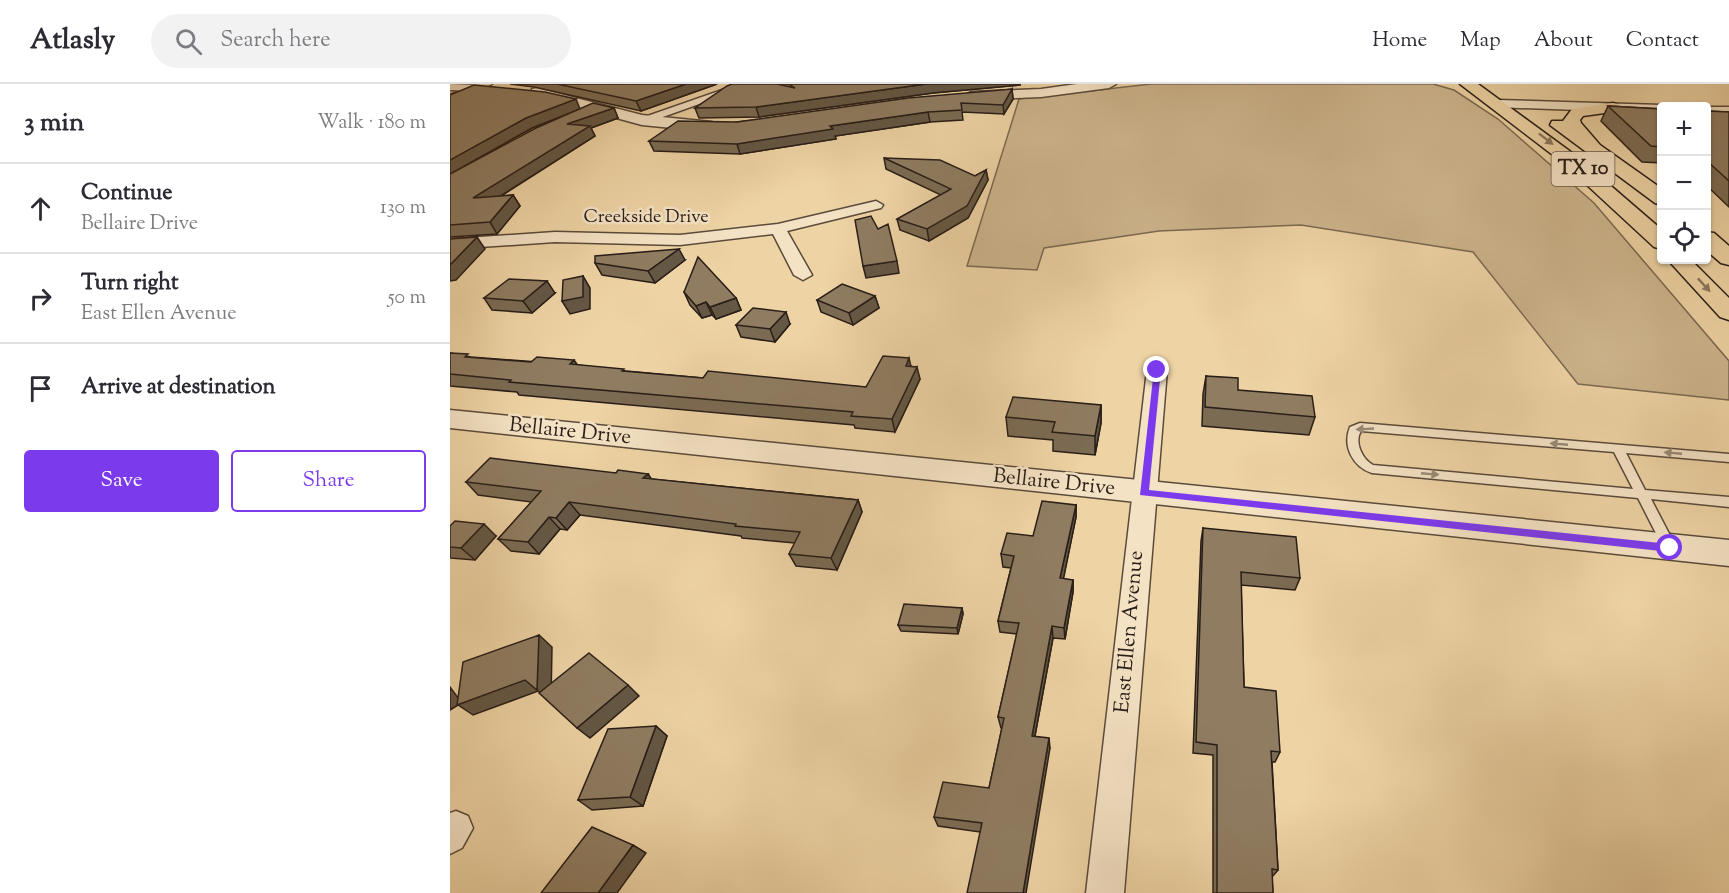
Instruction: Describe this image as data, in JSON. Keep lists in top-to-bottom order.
{
  "streets": {
    "main road": ["TX 10"],
    "street": ["Creekside Drive", "Bellaire Drive", "East Ellen Avenue"]
  },
  "crossings": [
    ["Bellaire Drive", "East Ellen Avenue"]
  ],
  "page": {
    "header": "Atlasly",
    "search": "Search here",
    "nav": [
      "Home",
      "Map",
      "About",
      "Contact"
    ],
    "heading": ["3 min", "Walk · 180 m"],
    "map_buttons": ["+", "−"],
    "list": [
      ["Continue", "Bellaire Drive", "130 m"],
      ["Turn right", "East Ellen Avenue", "50 m"],
      "Arrive at destination"
    ],
    "buttons": ["Save", "Share"]
  }
}
